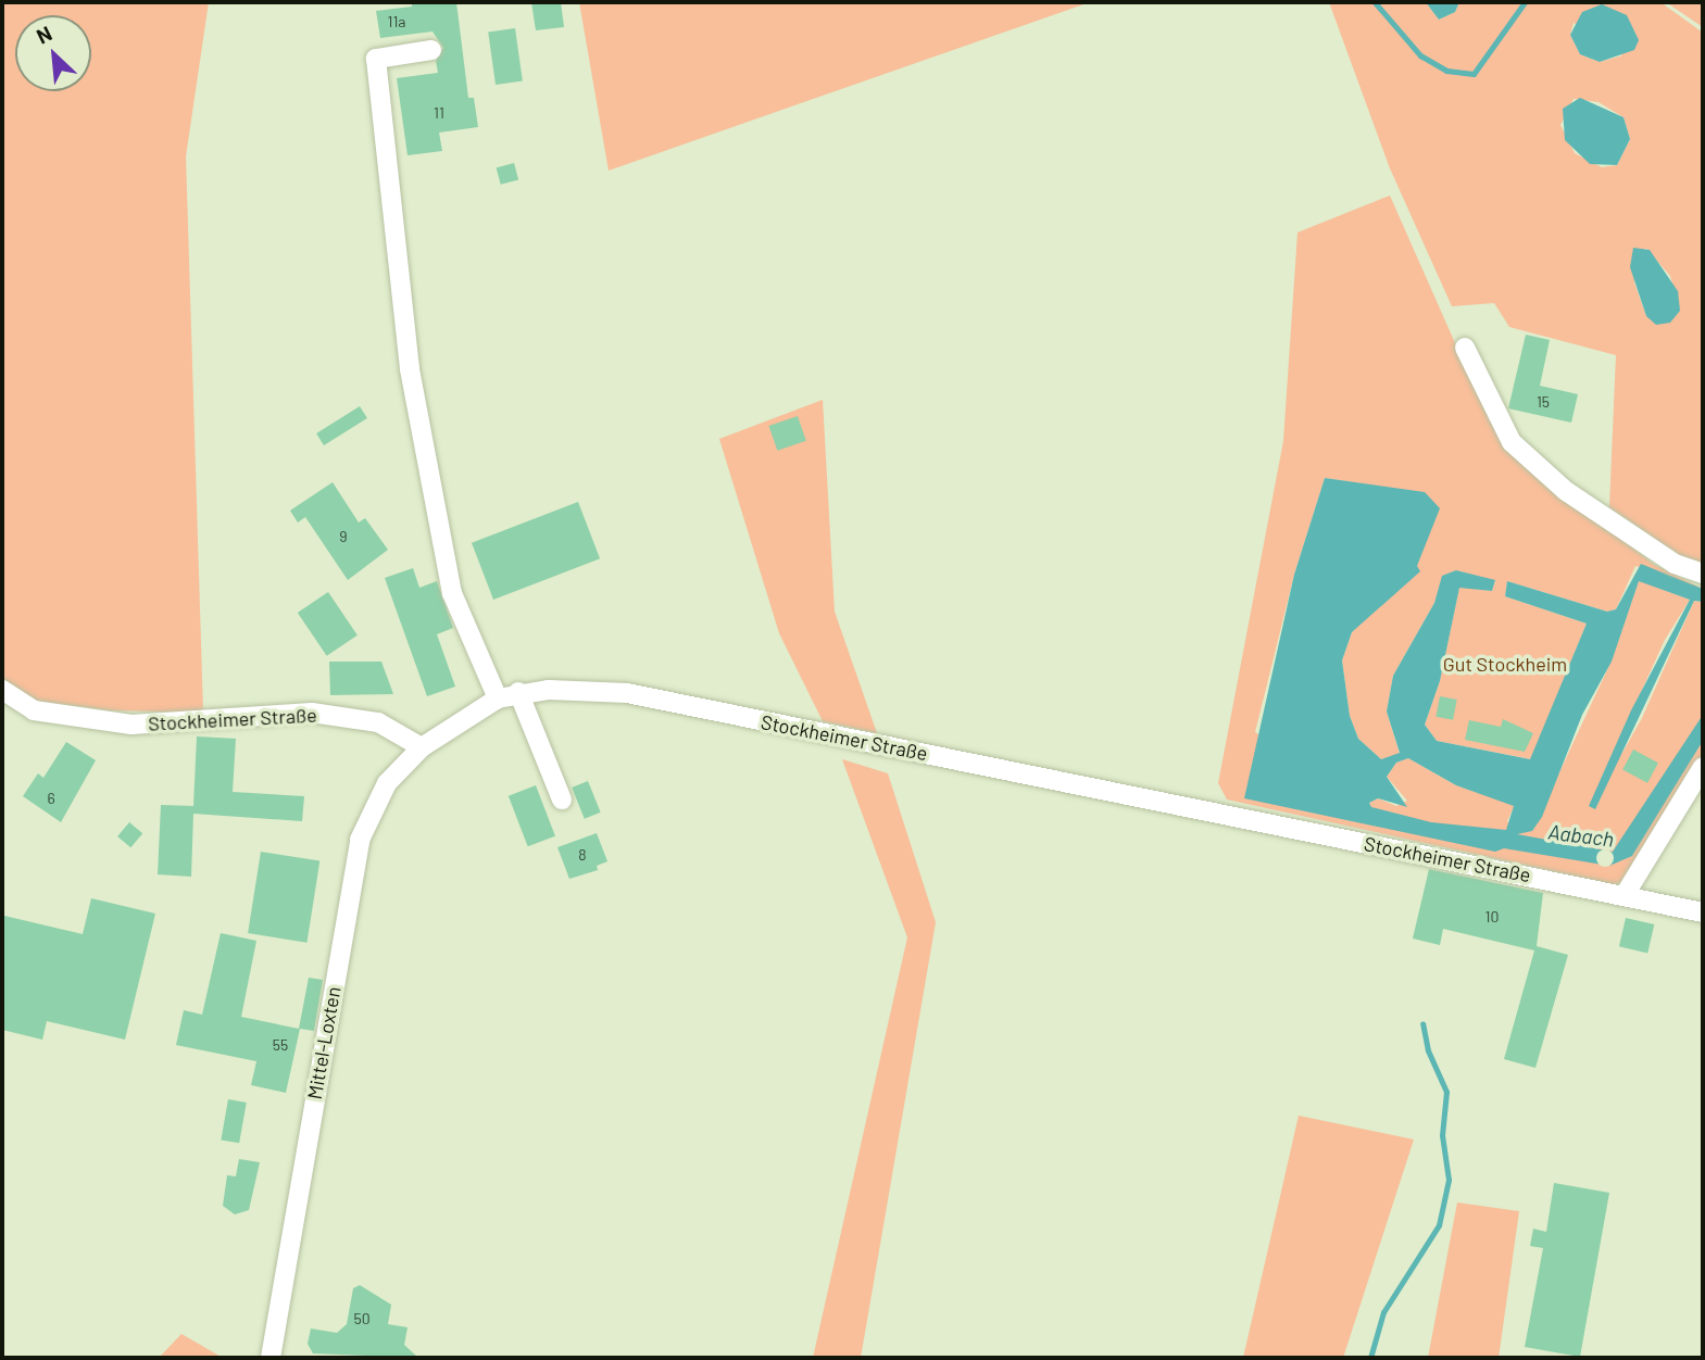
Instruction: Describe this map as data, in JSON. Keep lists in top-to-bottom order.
{
  "streets": {
    "street": ["Stockheimer Straße", "Mittel-Loxten"]
  },
  "crossings": [
    ["Stockheimer Straße", "Mittel-Loxten"]
  ],
  "water": ["Aabach"],
  "parks": ["Gut Stockheim"],
  "house_numbers": [
    "11a",
    "11",
    "15",
    "9",
    "6",
    "8",
    "10",
    "55",
    "50"
  ],
  "north": "top left"
}
